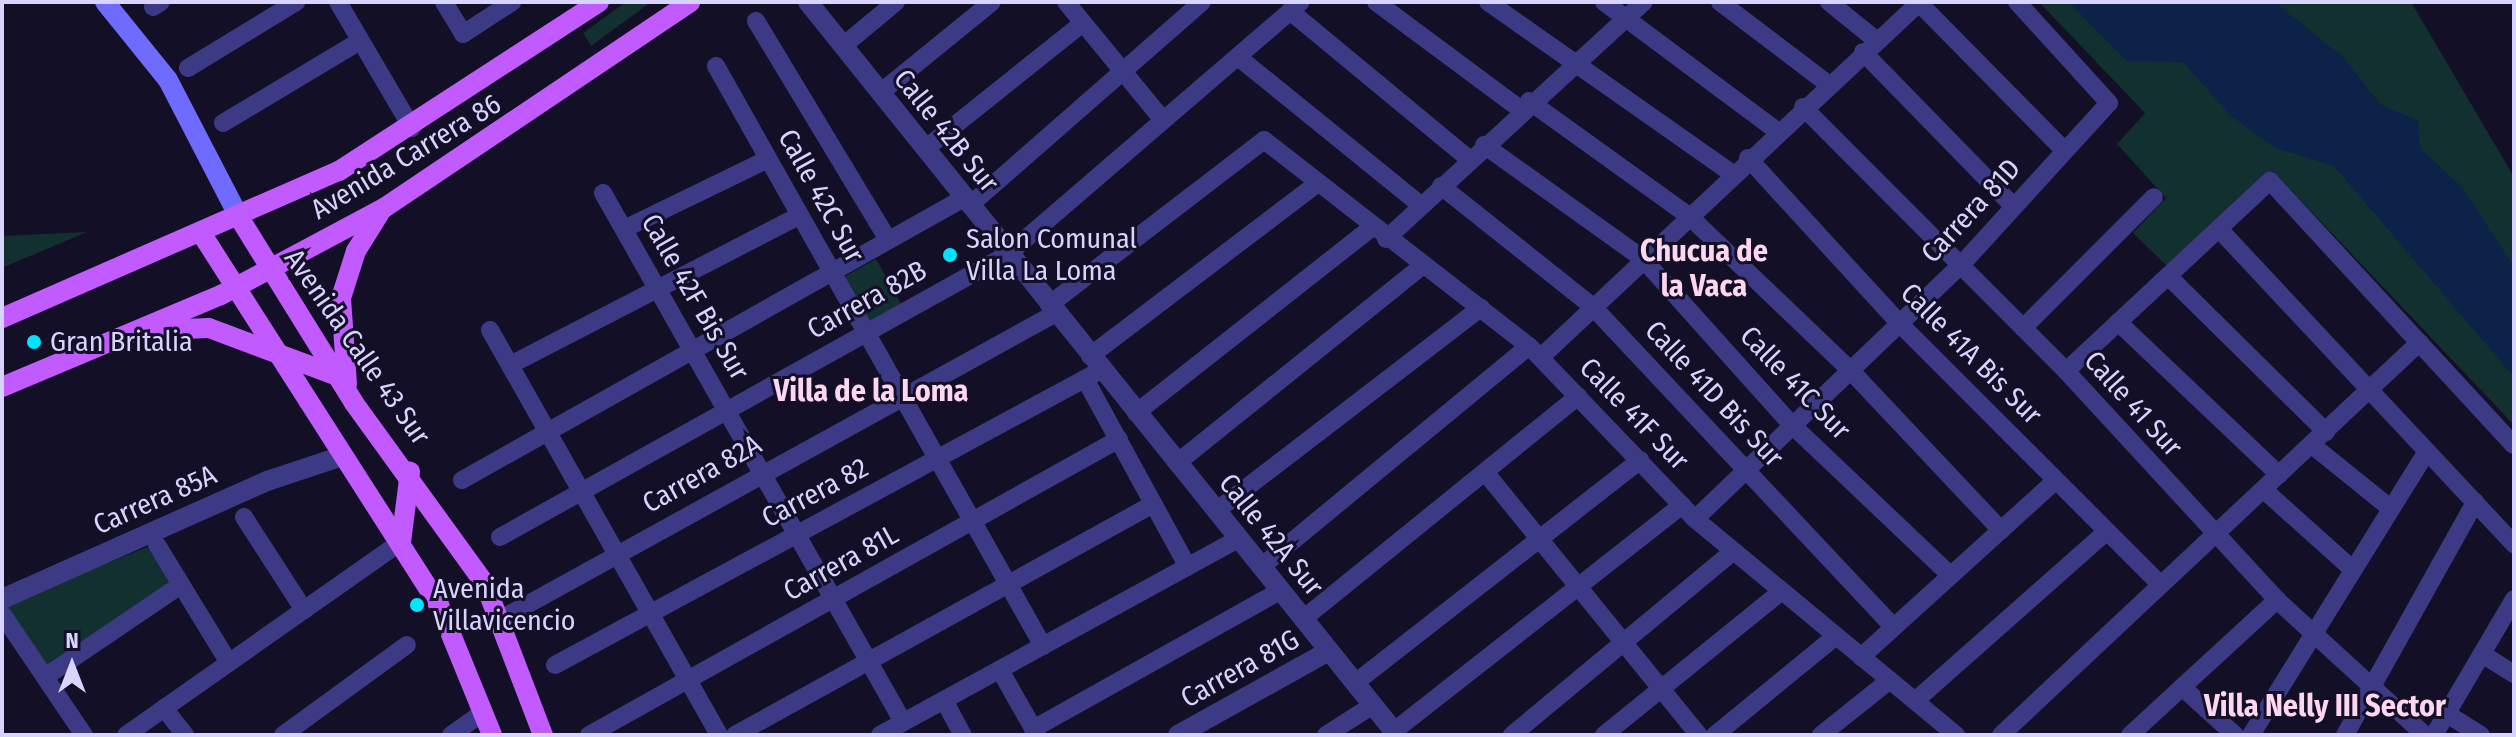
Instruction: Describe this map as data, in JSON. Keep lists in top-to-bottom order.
{
  "streets": {
    "main road": ["Avenida Carrera 86", "Avenida Calle 43 Sur"],
    "street": [
      "Calle 42B Sur",
      "Calle 42C Sur",
      "Carrera 81D",
      "Calle 42F Bis Sur",
      "Carrera 82B",
      "Calle 41A Bis Sur",
      "Calle 41C Sur",
      "Calle 41D Bis Sur",
      "Calle 41 Sur",
      "Calle 41F Sur",
      "Carrera 82A",
      "Carrera 82",
      "Carrera 85A",
      "Calle 42A Sur",
      "Carrera 81L",
      "Carrera 81G"
    ]
  },
  "crossings": [
    ["Calle 42B Sur", "Carrera 82B"],
    ["Calle 42B Sur", "Carrera 82A"],
    ["Calle 42B Sur", "Carrera 82"],
    ["Calle 42B Sur", "Calle 42A Sur"],
    ["Calle 42B Sur", "Carrera 81L"],
    ["Avenida Carrera 86", "Avenida Calle 43 Sur"],
    ["Calle 42C Sur", "Carrera 82B"],
    ["Calle 42C Sur", "Carrera 82A"],
    ["Calle 42C Sur", "Carrera 82"],
    ["Calle 42C Sur", "Carrera 81L"],
    ["Carrera 81D", "Calle 41A Bis Sur"],
    ["Carrera 81D", "Calle 41C Sur"],
    ["Carrera 81D", "Calle 41D Bis Sur"],
    ["Carrera 81D", "Calle 41 Sur"],
    ["Carrera 81D", "Calle 41F Sur"],
    ["Calle 42F Bis Sur", "Carrera 82B"],
    ["Calle 42F Bis Sur", "Carrera 82A"],
    ["Calle 42F Bis Sur", "Carrera 82"],
    ["Calle 42F Bis Sur", "Carrera 81L"],
    ["Avenida Calle 43 Sur", "Carrera 82A"],
    ["Calle 41F Sur", "Carrera 82A"],
    ["Calle 41F Sur", "Carrera 82"],
    ["Carrera 82", "Calle 42A Sur"],
    ["Calle 42A Sur", "Carrera 81G"]
  ],
  "districts": ["Chucua de la Vaca", "Villa de la Loma", "Villa Nelly III Sector"],
  "places": ["Salon Comunal Villa La Loma", "Gran Britalia", "Avenida Villavicencio"],
  "north": "top"
}
